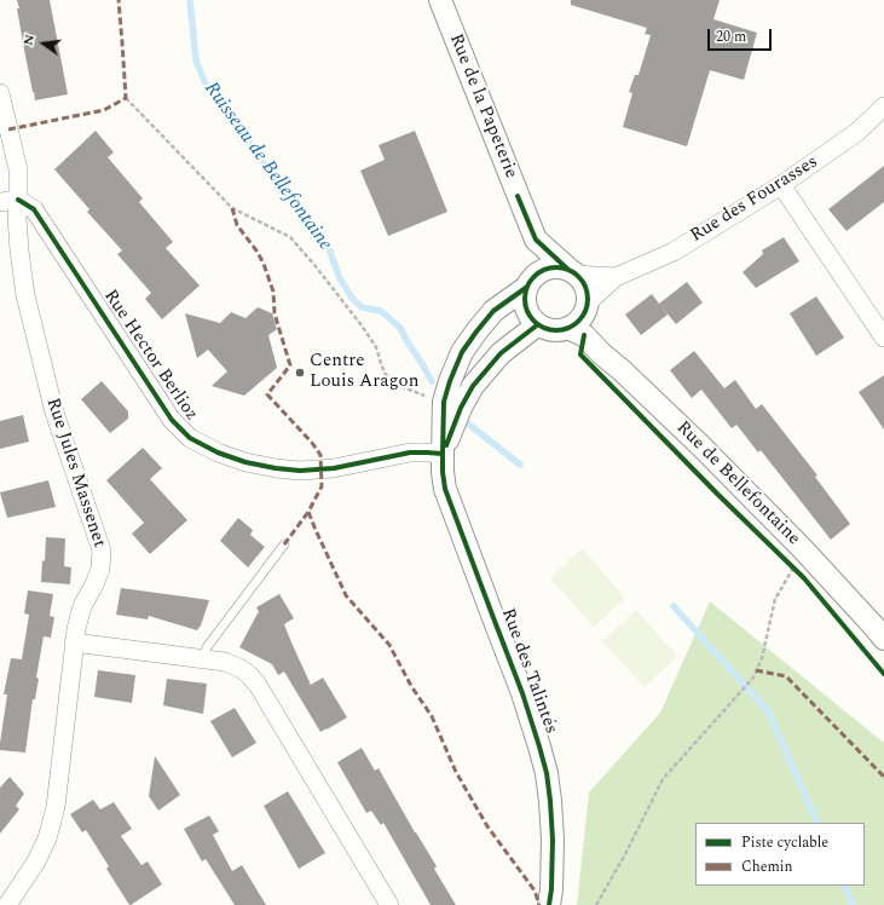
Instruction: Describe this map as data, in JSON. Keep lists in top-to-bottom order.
{
  "streets": {
    "street": [
      "Rue de la Papeterie",
      "Rue des Fourasses",
      "Rue Hector Berlioz",
      "Rue Jules Massenet",
      "Rue de Bellefontaine",
      "Rue des Talintés"
    ]
  },
  "crossings": [
    ["Rue de la Papeterie", "Rue de Bellefontaine"],
    ["Rue de la Papeterie", "Rue des Talintés"],
    ["Rue Hector Berlioz", "Rue Jules Massenet"],
    ["Rue Hector Berlioz", "Rue des Talintés"],
    ["Rue de Bellefontaine", "Rue des Talintés"]
  ],
  "water": ["Ruisseau de Bellefontaine"],
  "places": ["Centre Louis Aragon"],
  "legend": ["Piste cyclable", "Chemin"],
  "scale_bar": "20 m",
  "north": "left"
}
